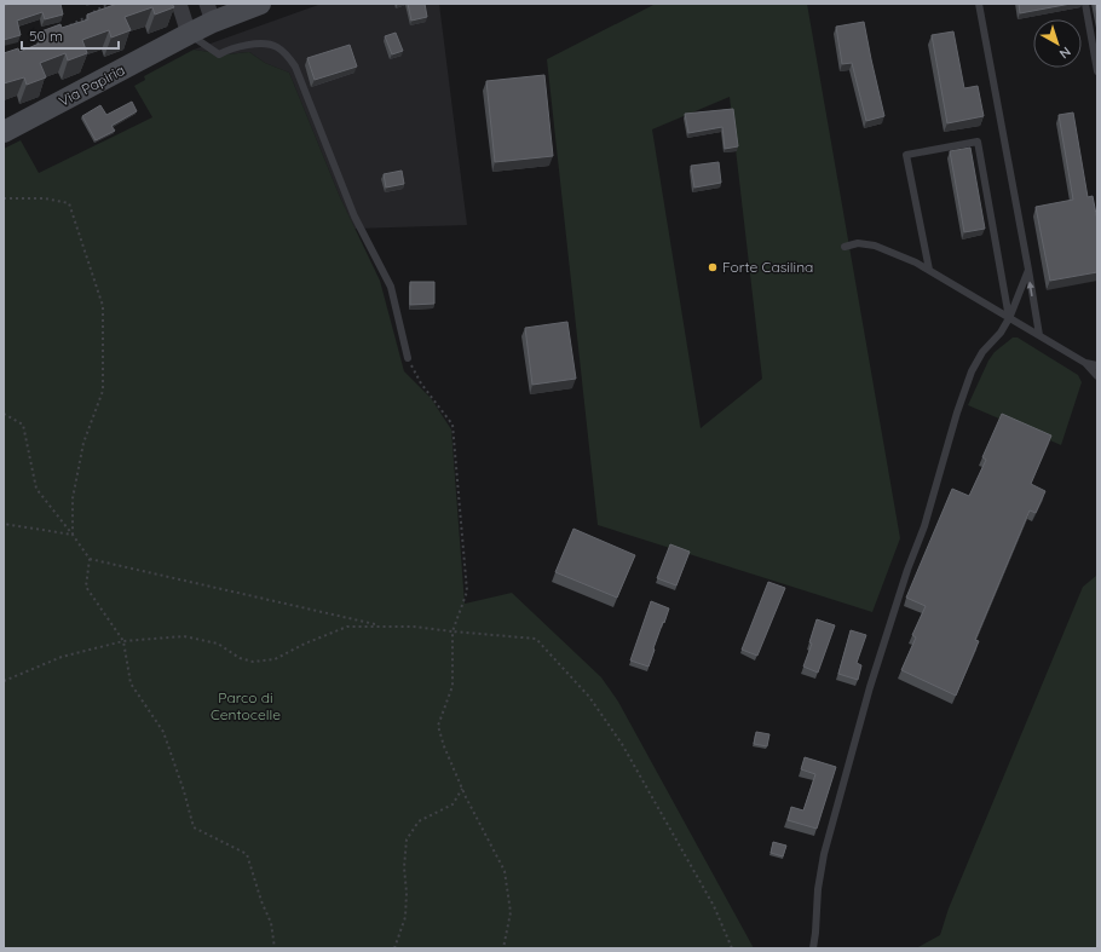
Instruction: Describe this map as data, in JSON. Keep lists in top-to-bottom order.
{
  "streets": {
    "street": ["Via Papiria"]
  },
  "parks": ["Parco di Centocelle"],
  "places": ["Forte Casilina"],
  "scale_bar": "50 m",
  "north": "bottom right"
}
